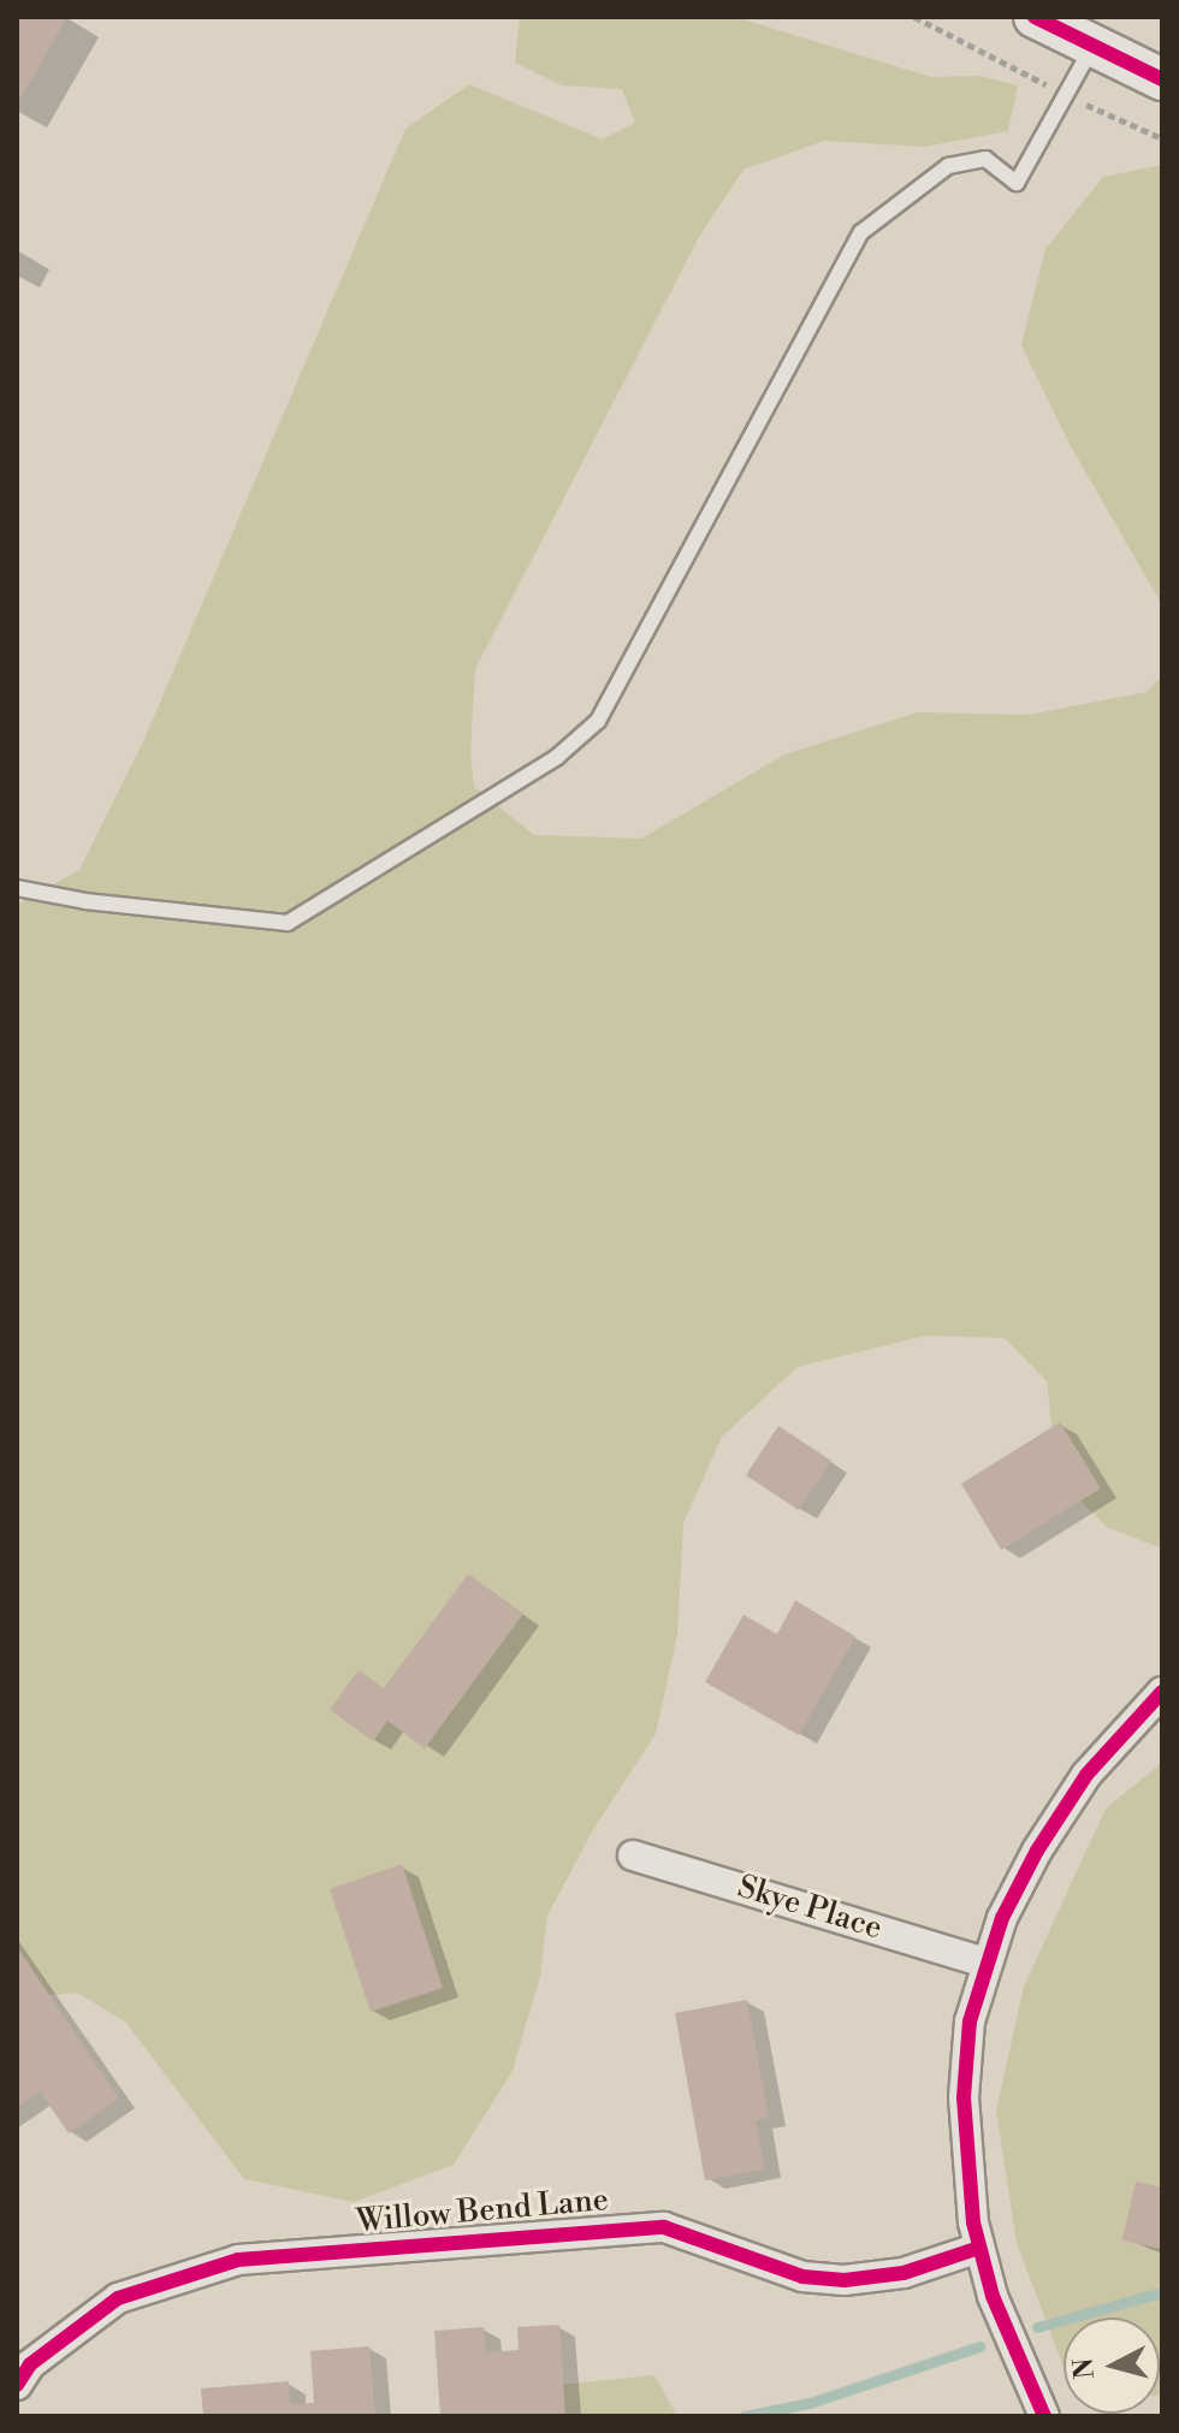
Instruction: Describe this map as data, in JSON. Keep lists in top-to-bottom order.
{
  "streets": {
    "street": ["Skye Place", "Willow Bend Lane"]
  },
  "north": "left"
}
